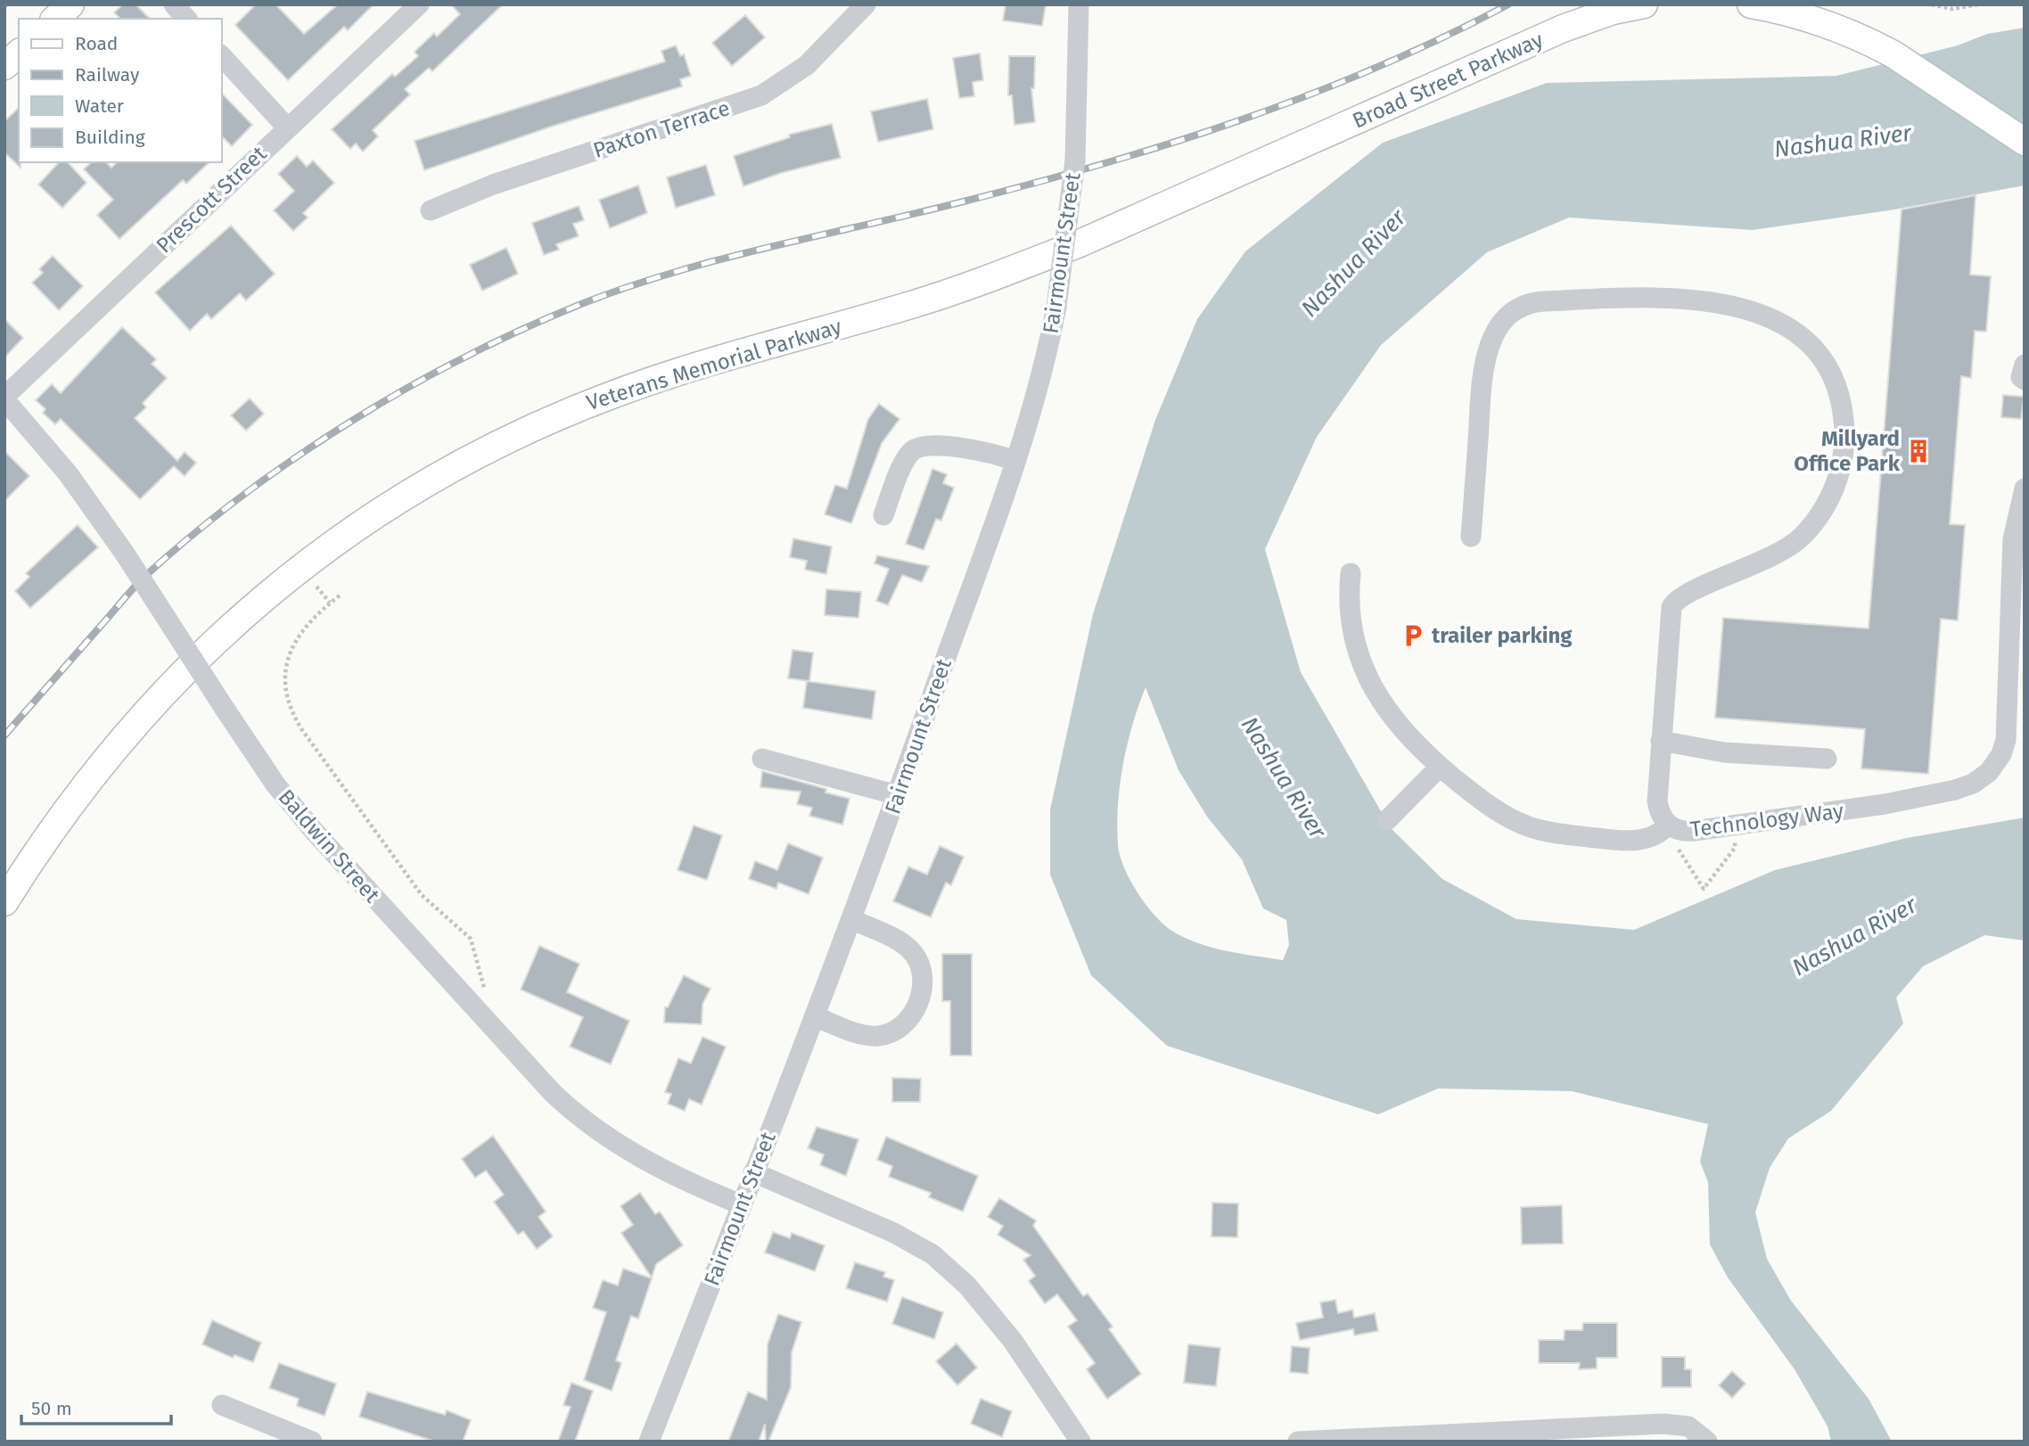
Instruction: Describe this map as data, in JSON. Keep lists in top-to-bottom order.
{
  "streets": {
    "main road": ["Broad Street Parkway", "Veterans Memorial Parkway"],
    "street": [
      "Paxton Terrace",
      "Prescott Street",
      "Fairmount Street",
      "Technology Way",
      "Baldwin Street"
    ]
  },
  "crossings": [
    ["Broad Street Parkway", "Veterans Memorial Parkway"],
    ["Prescott Street", "Baldwin Street"],
    ["Fairmount Street", "Baldwin Street"]
  ],
  "water": ["Nashua River"],
  "places": {
    "building": ["Millyard Office Park"],
    "parking": ["trailer parking"]
  },
  "legend": [
    "Road",
    "Railway",
    "Water",
    "Building"
  ],
  "scale_bar": "50 m"
}
